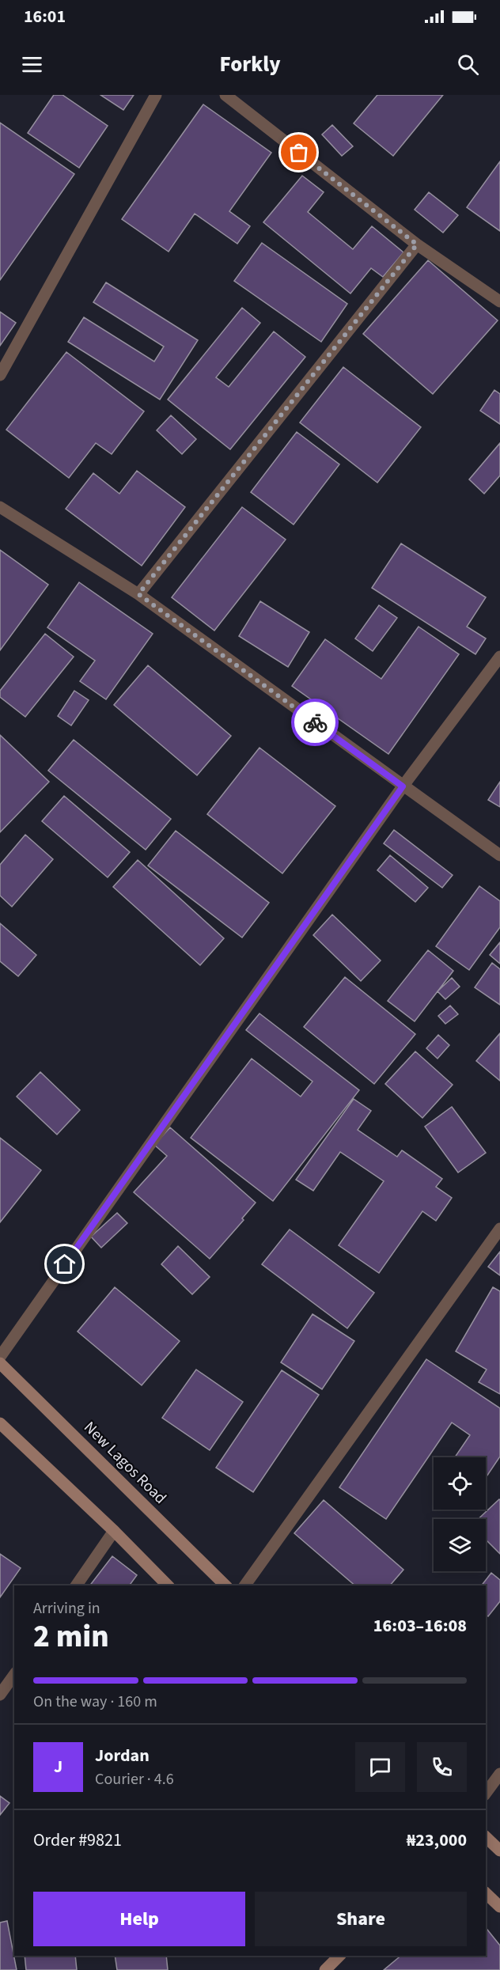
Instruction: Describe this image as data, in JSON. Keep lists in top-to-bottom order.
{
  "streets": {
    "main road": ["New Lagos Road"]
  },
  "page": {
    "status": "16:01",
    "header": "Forkly",
    "heading": ["2 min", "Arriving in", "16:03–16:08"],
    "panel": [
      "Jordan",
      "Courier · 4.6",
      "Order #9821",
      "₦23,000"
    ],
    "bar": "On the way · 160 m",
    "round": "J",
    "buttons": ["Help", "Share"]
  }
}
